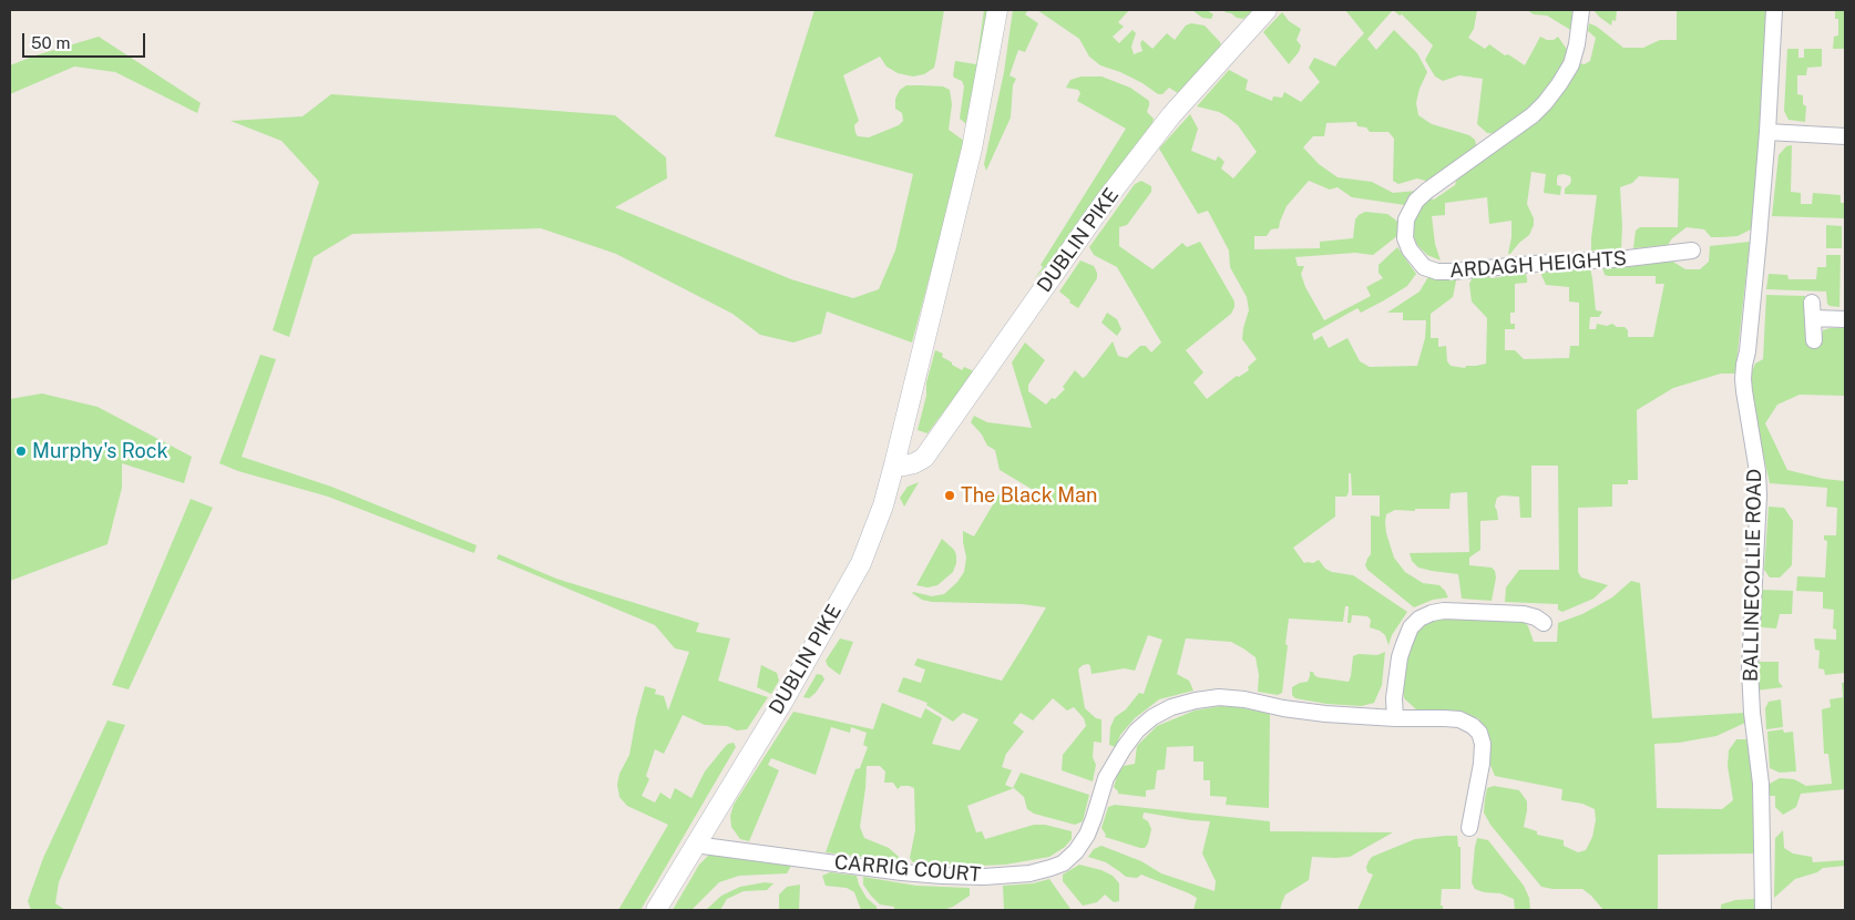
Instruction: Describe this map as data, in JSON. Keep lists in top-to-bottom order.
{
  "streets": {
    "street": [
      "DUBLIN PIKE",
      "ARDAGH HEIGHTS",
      "BALLINECOLLIE ROAD",
      "CARRIG COURT"
    ]
  },
  "crossings": [
    ["DUBLIN PIKE", "CARRIG COURT"]
  ],
  "places": ["Murphy's Rock", "The Black Man"],
  "scale_bar": "50 m"
}
